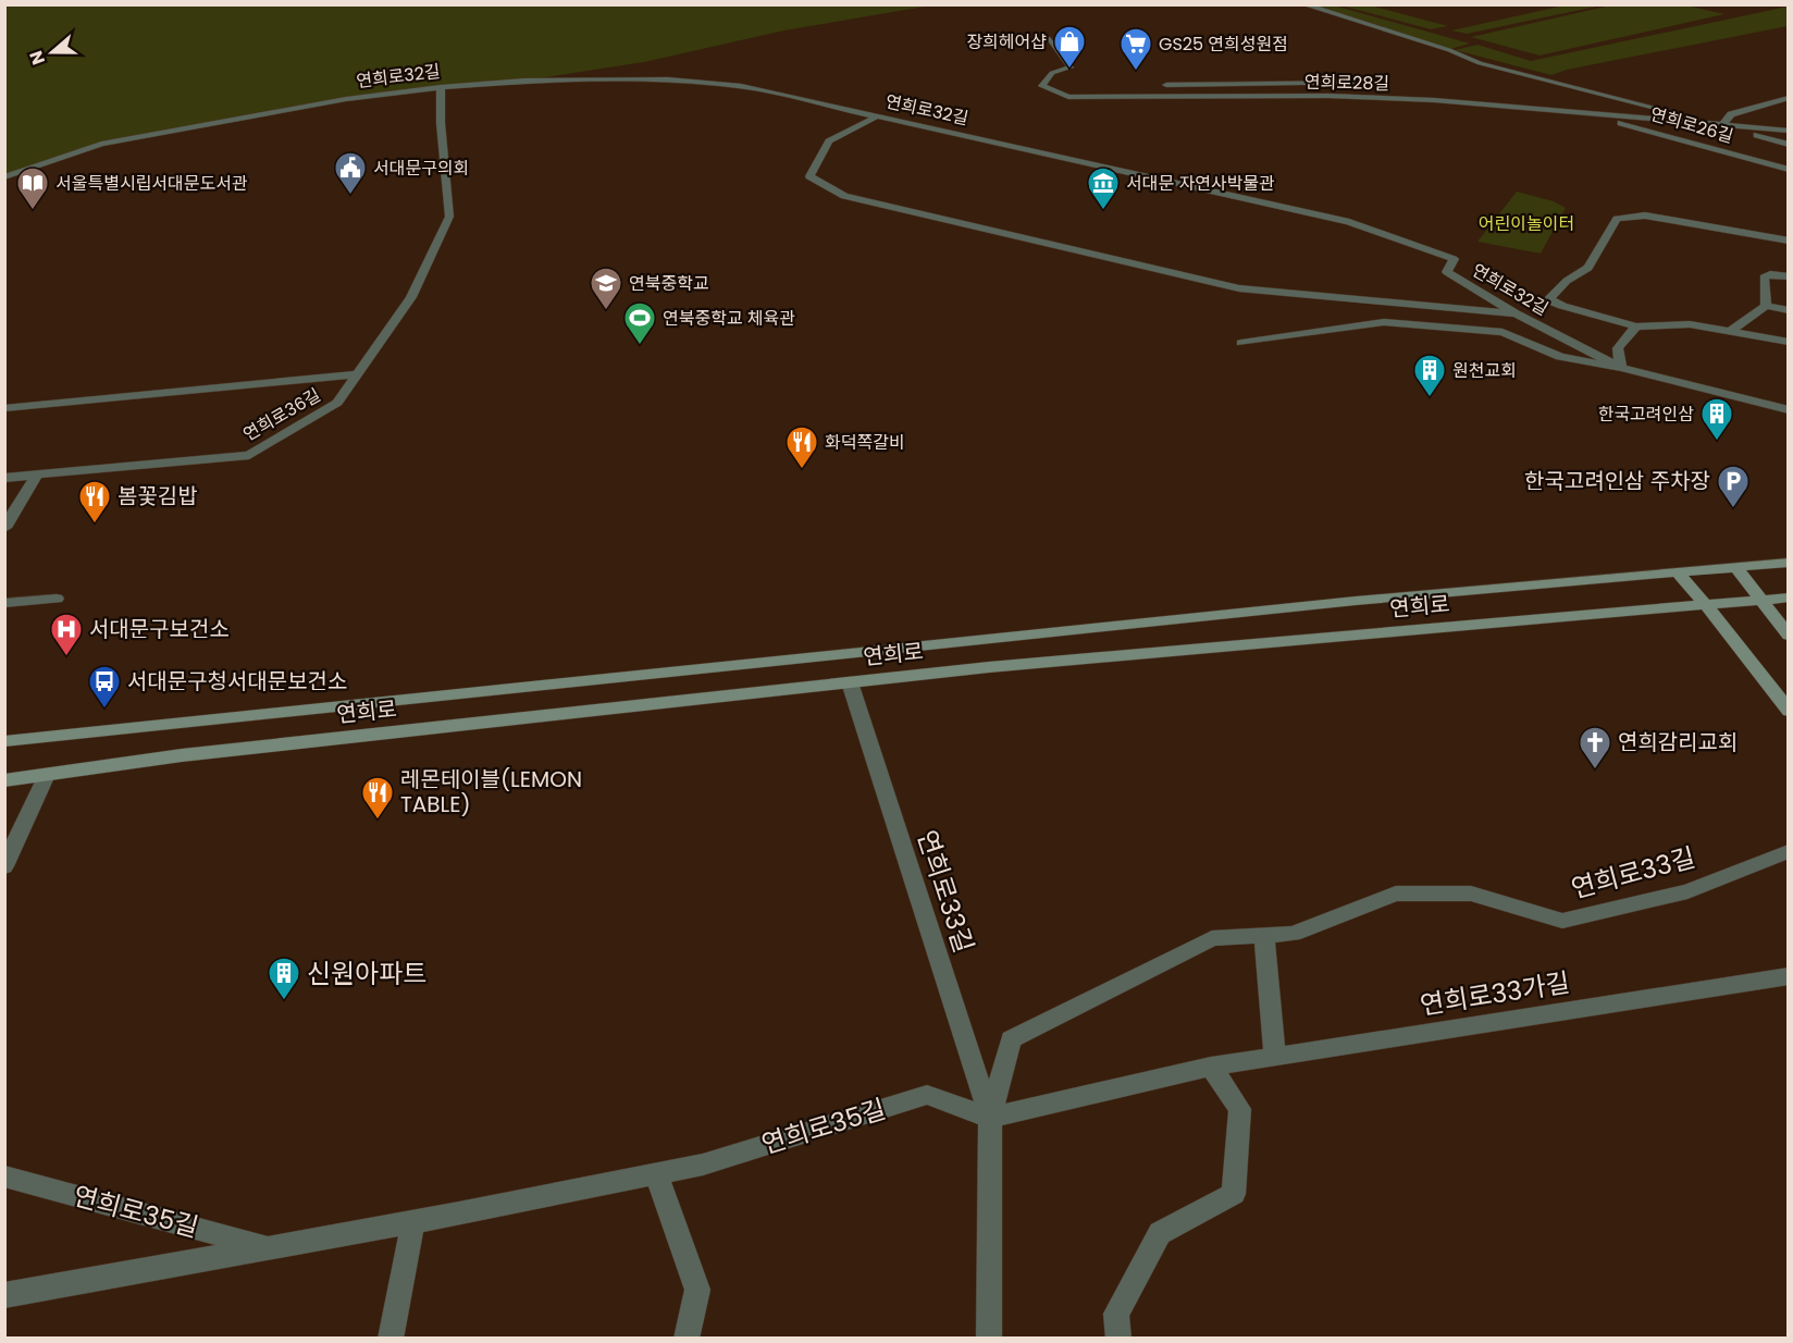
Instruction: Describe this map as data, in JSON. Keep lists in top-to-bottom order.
{
  "streets": {
    "main road": ["연희로"],
    "street": [
      "연희로32길",
      "연희로28길",
      "연희로26길",
      "연희로36길",
      "연희로33길",
      "연희로33가길",
      "연희로35길"
    ]
  },
  "crossings": [
    ["연희로32길", "연희로36길"],
    ["연희로28길", "연희로26길"],
    ["연희로", "연희로33길"],
    ["연희로33길", "연희로33가길"],
    ["연희로33길", "연희로35길"],
    ["연희로33가길", "연희로35길"]
  ],
  "parks": ["어린이놀이터"],
  "places": {
    "shop": ["장희헤어샵"],
    "supermarket": ["GS25 연희성원점"],
    "public building": ["서대문구의회"],
    "library": ["서울특별시립서대문도서관"],
    "museum": ["서대문 자연사박물관"],
    "school or university": ["연북중학교"],
    "sports": ["연북중학교 체육관"],
    "building": ["원천교회", "한국고려인삼", "신원아파트"],
    "restaurant": ["화덕쪽갈비", "봄꽃김밥", "레몬테이블(LEMON TABLE)"],
    "parking": ["한국고려인삼 주차장"],
    "hospital": ["서대문구보건소"],
    "bus stop": ["서대문구청서대문보건소"],
    "church": ["연희감리교회"]
  },
  "north": "left"
}
